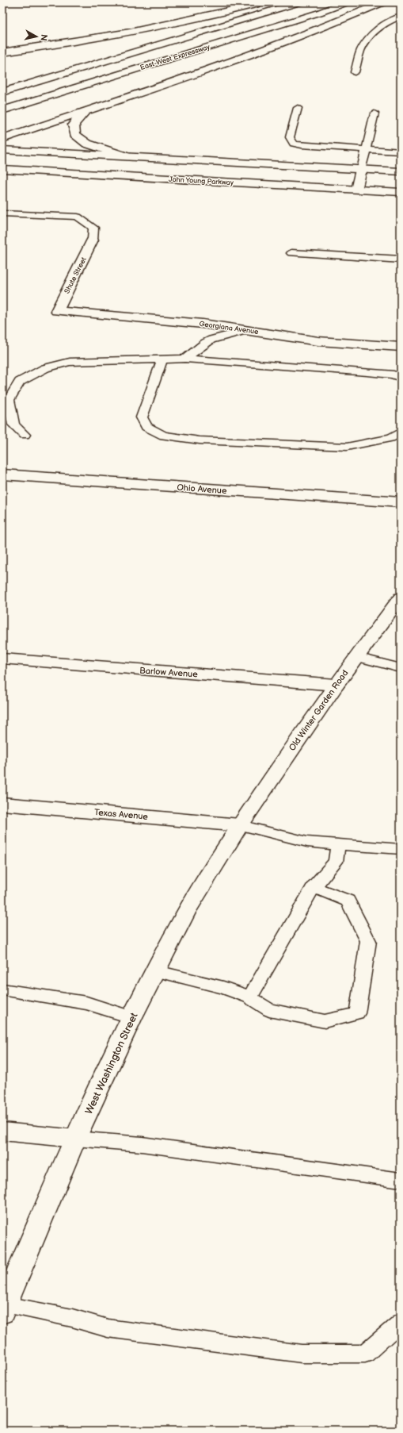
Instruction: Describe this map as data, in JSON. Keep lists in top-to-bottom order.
{
  "streets": {
    "main road": [
      "East-West Expressway",
      "John Young Parkway",
      "Shute Street",
      "Georgiana Avenue",
      "Ohio Avenue",
      "Barlow Avenue",
      "Old Winter Garden Road",
      "Texas Avenue",
      "West Washington Street"
    ]
  },
  "crossings": [
    ["Shute Street", "Georgiana Avenue"],
    ["Barlow Avenue", "Old Winter Garden Road"],
    ["Old Winter Garden Road", "Texas Avenue"],
    ["Old Winter Garden Road", "West Washington Street"],
    ["Texas Avenue", "West Washington Street"]
  ],
  "north": "right"
}
